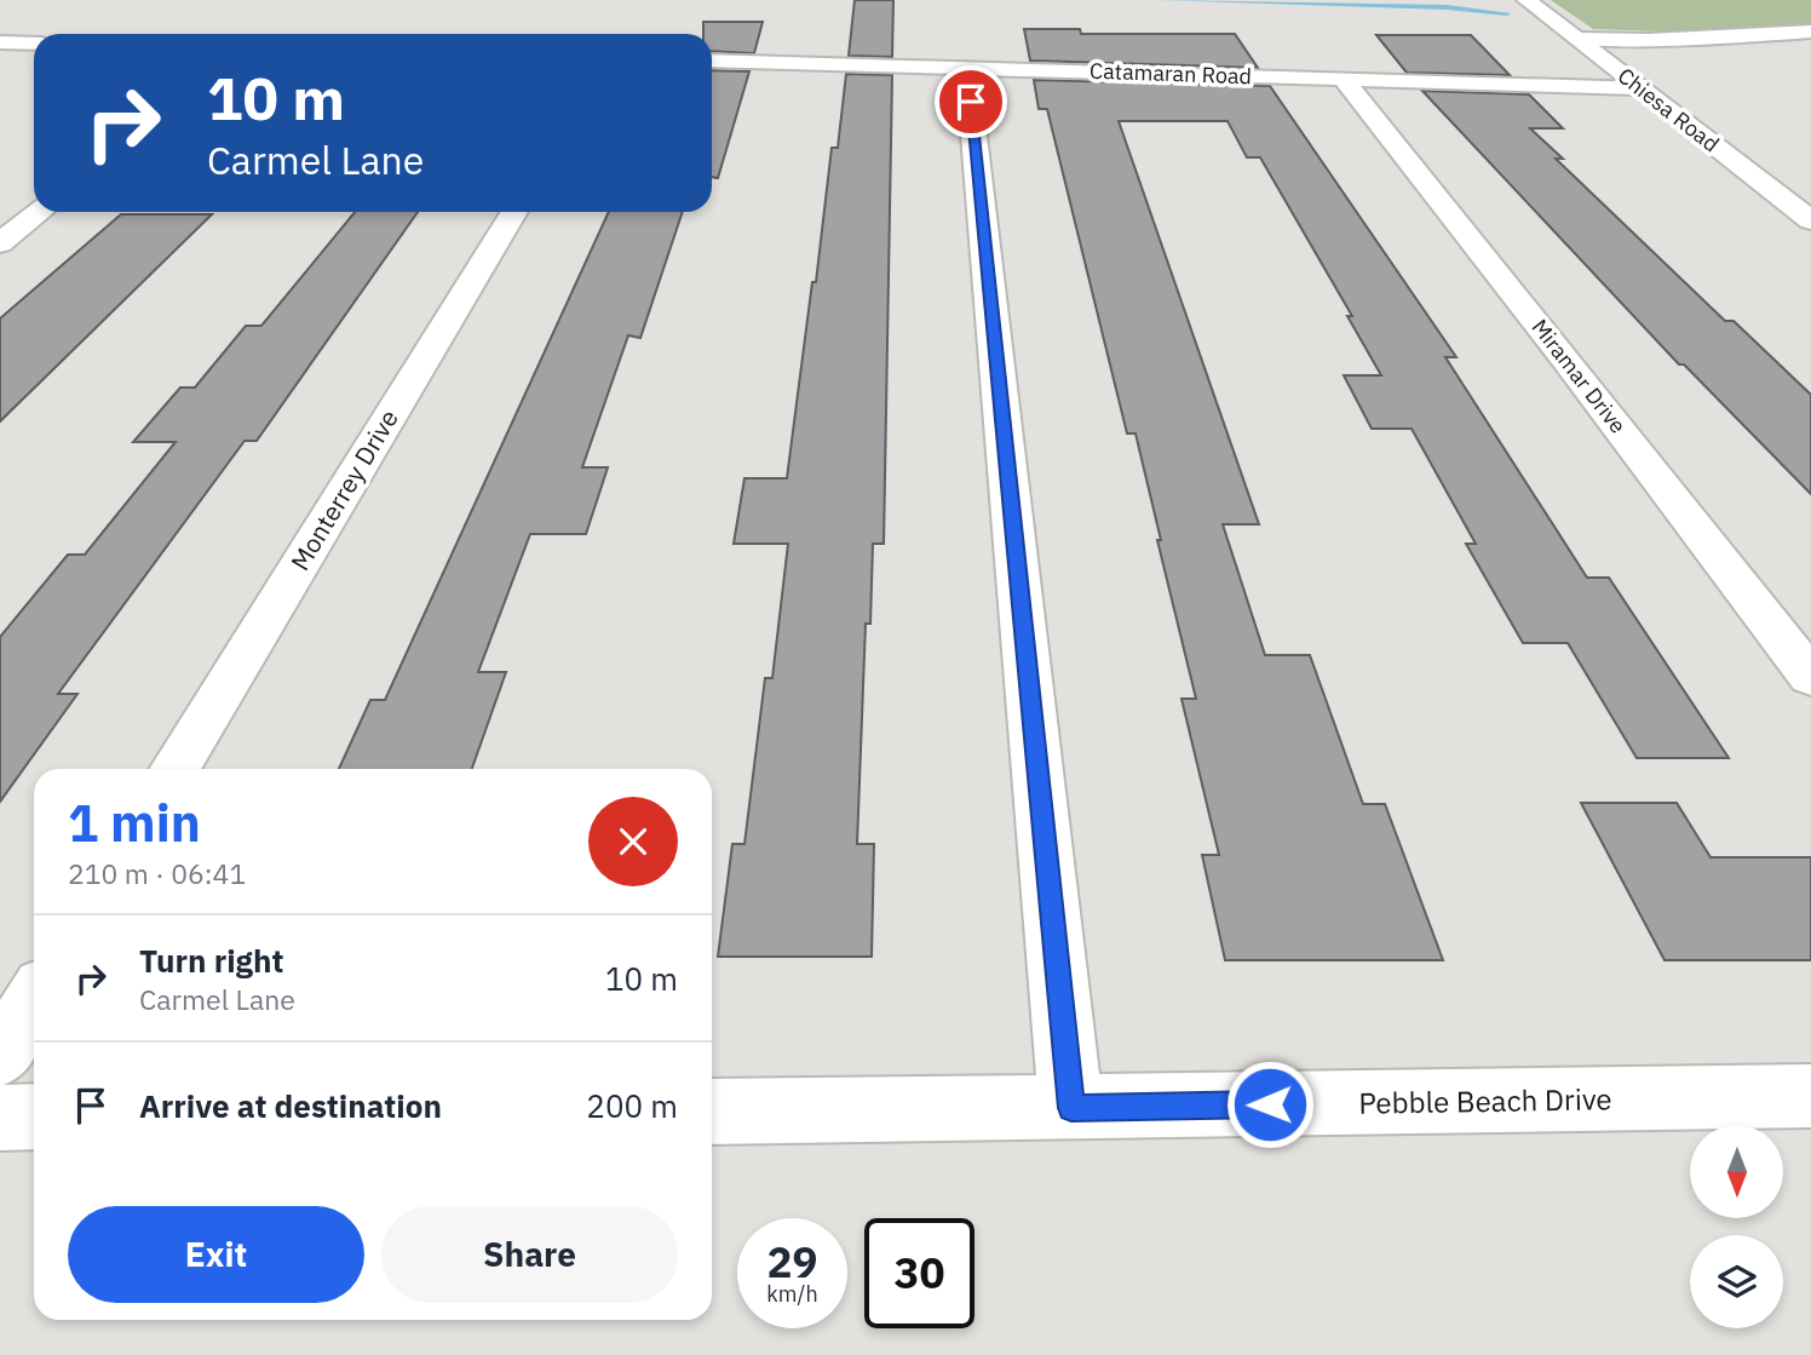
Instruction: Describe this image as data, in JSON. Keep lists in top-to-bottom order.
{
  "streets": {
    "street": [
      "Catamaran Road",
      "Chiesa Road",
      "Miramar Drive",
      "Monterrey Drive",
      "Pebble Beach Drive"
    ]
  },
  "crossings": [
    ["Catamaran Road", "Chiesa Road"],
    ["Catamaran Road", "Miramar Drive"]
  ],
  "north": "bottom",
  "page": {
    "turn": ["10 m", "Carmel Lane"],
    "heading": ["1 min", "210 m · 06:41"],
    "list": [
      {
        "name": "Turn right",
        "note": "Carmel Lane",
        "value": "10 m"
      },
      {
        "name": "Arrive at destination",
        "value": "200 m"
      }
    ],
    "buttons": ["Exit", "Share"],
    "speed": "29 km/h",
    "limit": "30"
  }
}
